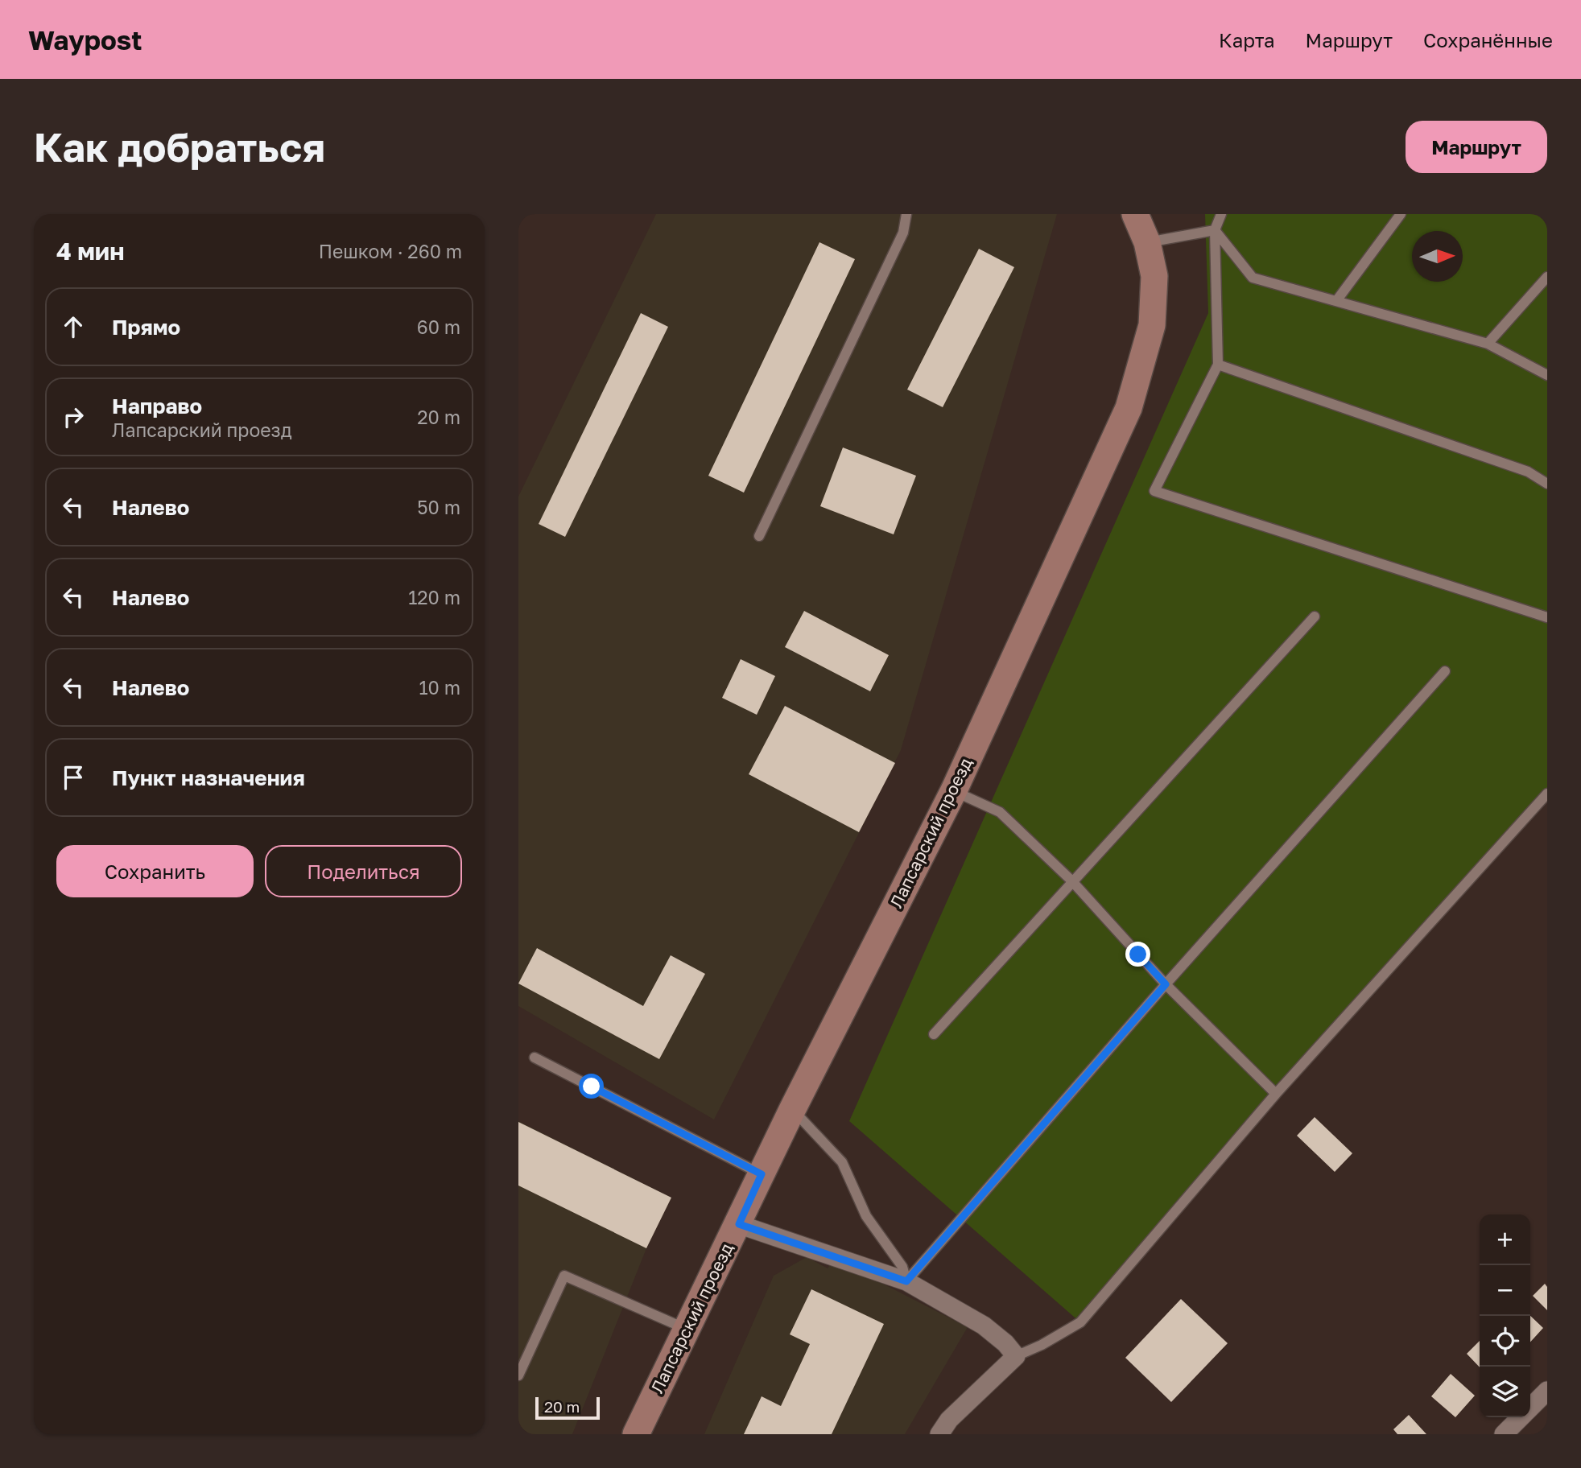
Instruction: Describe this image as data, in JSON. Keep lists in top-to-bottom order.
{
  "streets": {
    "street": ["Лапсарский проезд"]
  },
  "scale_bar": "20 m",
  "north": "right",
  "page": {
    "header": "Waypost",
    "nav": ["Карта", "Маршрут", "Сохранённые"],
    "buttons": [
      "Маршрут",
      ["Сохранить", "Поделиться"]
    ],
    "title": "Как добраться",
    "heading": ["4 мин", "Пешком · 260 m"],
    "list": [
      ["Прямо", "60 m"],
      ["Направо", "Лапсарский проезд", "20 m"],
      ["Налево", "50 m"],
      ["Налево", "120 m"],
      ["Налево", "10 m"],
      "Пункт назначения"
    ],
    "map_buttons": ["+", "−"],
    "scale": "20 m"
  }
}
